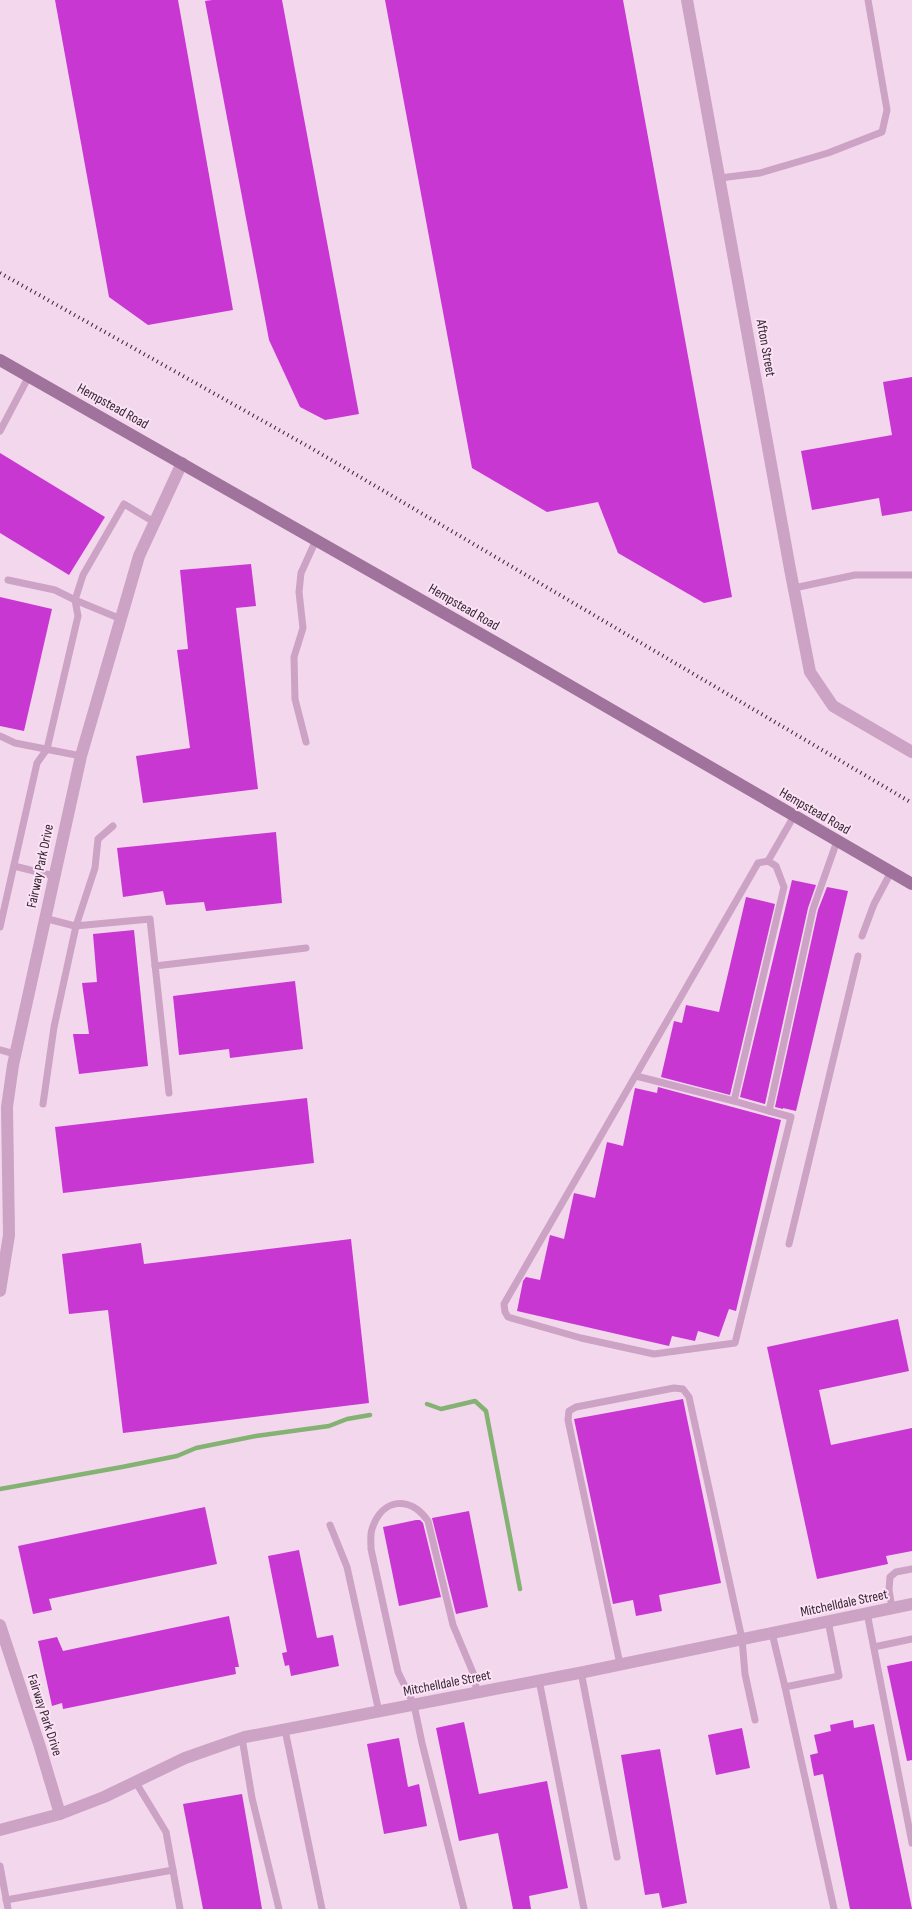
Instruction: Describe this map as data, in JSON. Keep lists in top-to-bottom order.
{
  "streets": {
    "main road": ["Hempstead Road"],
    "street": ["Afton Street", "Fairway Park Drive", "Mitchelldale Street"]
  },
  "crossings": [
    ["Hempstead Road", "Fairway Park Drive"],
    ["Fairway Park Drive", "Mitchelldale Street"]
  ]
}
